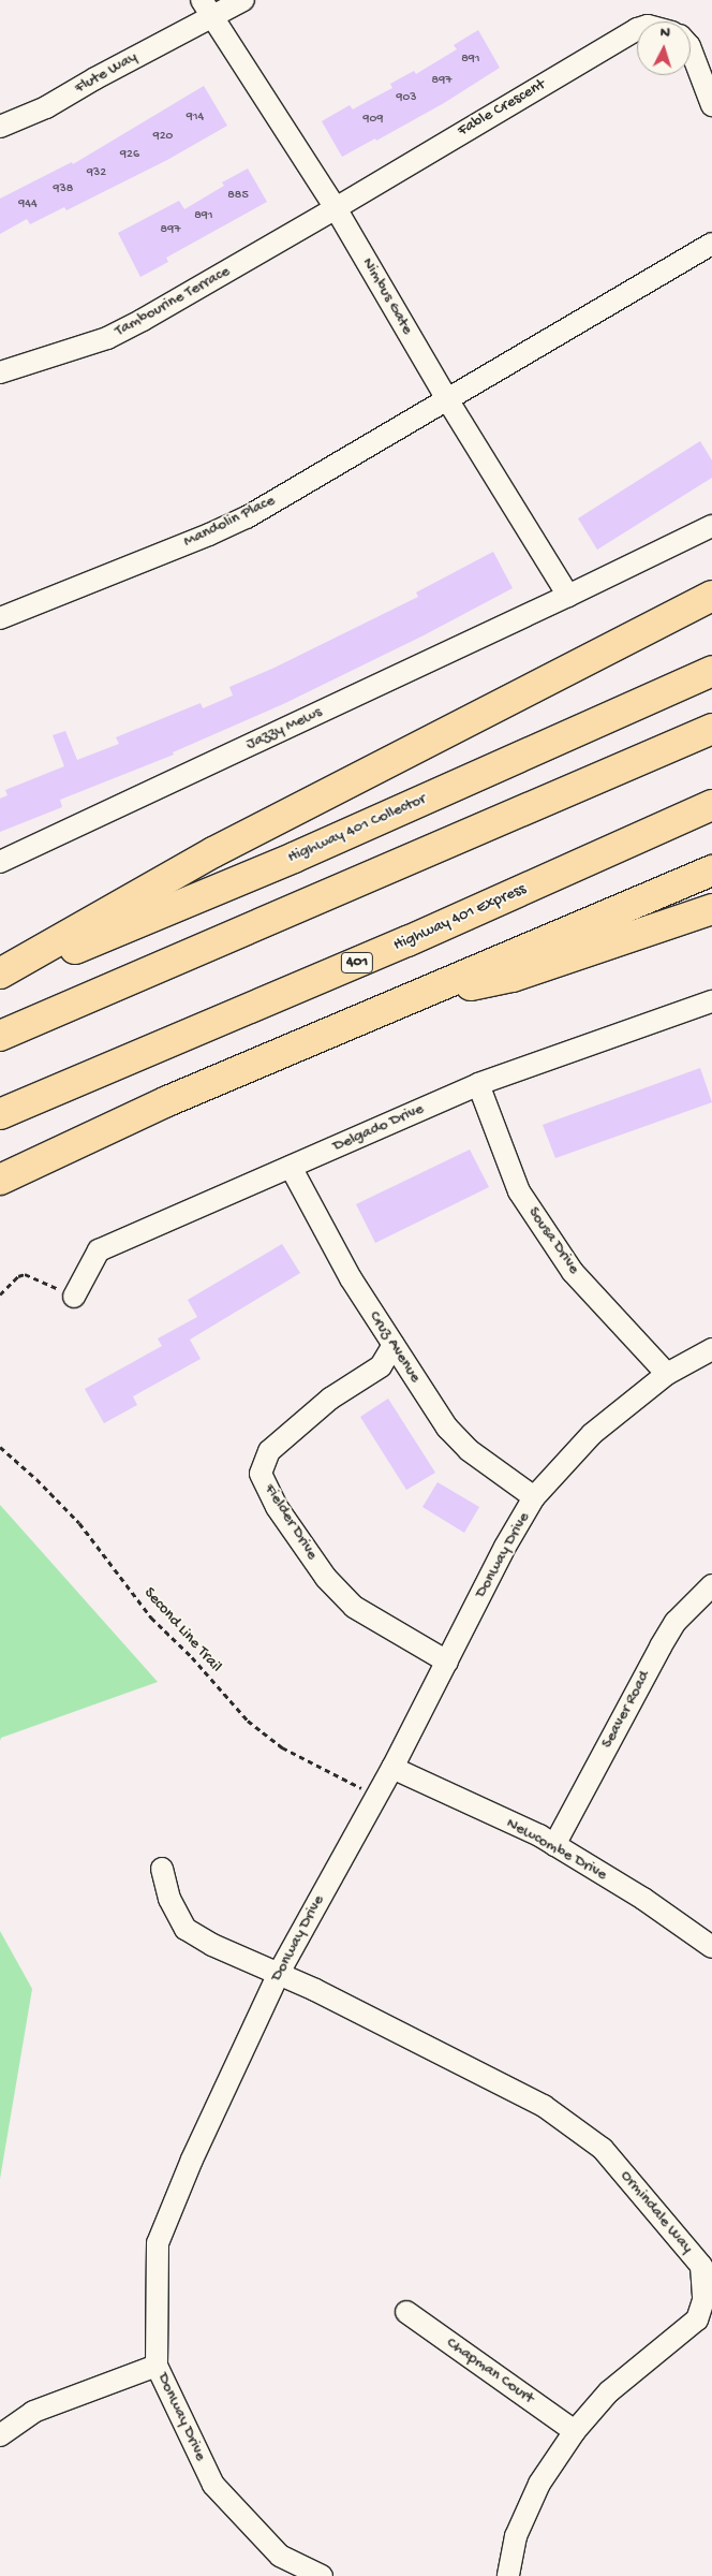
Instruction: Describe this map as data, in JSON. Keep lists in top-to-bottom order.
{
  "streets": {
    "highway": ["Highway 401 Collector", "Highway 401 Express", "401"],
    "street": [
      "Flute Way",
      "Fable Crescent",
      "Nimbus Gate",
      "Tambourine Terrace",
      "Mandolin Place",
      "Jazzy Mews",
      "Delgado Drive",
      "Sousa Drive",
      "Cruz Avenue",
      "Fielder Drive",
      "Donway Drive",
      "Seaver Road",
      "Newcombe Drive",
      "Ormindale Way",
      "Chapman Court"
    ],
    "path": ["Second Line Trail"]
  },
  "crossings": [
    ["Flute Way", "Nimbus Gate"],
    ["Fable Crescent", "Nimbus Gate"],
    ["Fable Crescent", "Tambourine Terrace"],
    ["Nimbus Gate", "Tambourine Terrace"],
    ["Nimbus Gate", "Mandolin Place"],
    ["Nimbus Gate", "Jazzy Mews"],
    ["Delgado Drive", "Sousa Drive"],
    ["Delgado Drive", "Cruz Avenue"],
    ["Sousa Drive", "Donway Drive"],
    ["Cruz Avenue", "Fielder Drive"],
    ["Cruz Avenue", "Donway Drive"],
    ["Fielder Drive", "Donway Drive"],
    ["Donway Drive", "Second Line Trail"],
    ["Donway Drive", "Newcombe Drive"],
    ["Donway Drive", "Ormindale Way"],
    ["Seaver Road", "Newcombe Drive"],
    ["Ormindale Way", "Chapman Court"]
  ],
  "house_numbers": [
    "891",
    "897",
    "903",
    "914",
    "909",
    "920",
    "926",
    "932",
    "938",
    "885",
    "944",
    "891",
    "897"
  ],
  "north": "top"
}
